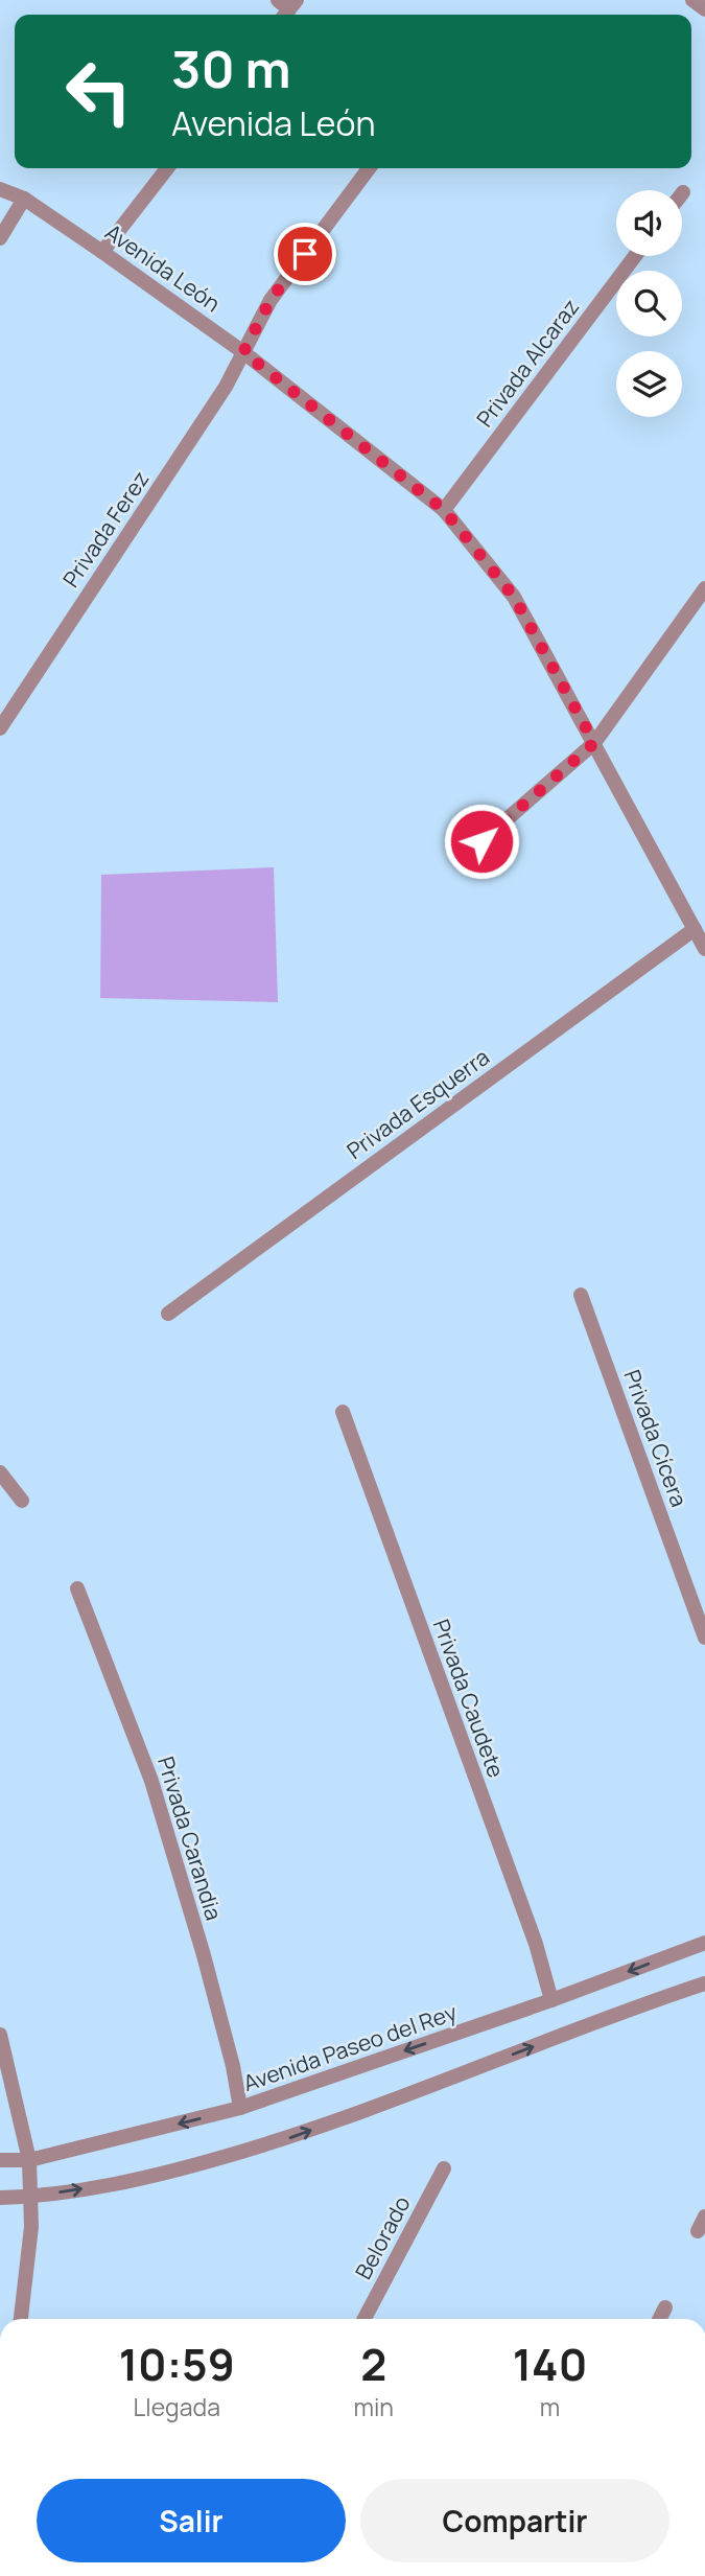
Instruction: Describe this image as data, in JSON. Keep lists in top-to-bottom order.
{
  "streets": {
    "street": [
      "Avenida León",
      "Privada Alcaraz",
      "Privada Ferez",
      "Privada Esquerra",
      "Privada Cícera",
      "Privada Caudete",
      "Privada Carandia",
      "Avenida Paseo del Rey",
      "Belorado"
    ]
  },
  "crossings": [
    ["Avenida León", "Privada Alcaraz"],
    ["Avenida León", "Privada Ferez"],
    ["Avenida León", "Privada Esquerra"],
    ["Privada Caudete", "Avenida Paseo del Rey"],
    ["Privada Carandia", "Avenida Paseo del Rey"]
  ],
  "page": {
    "turn": ["30 m", "Avenida León"],
    "eta": [
      "10:59",
      "Llegada",
      "2",
      "min",
      "140",
      "m"
    ],
    "buttons": ["Salir", "Compartir"]
  }
}
